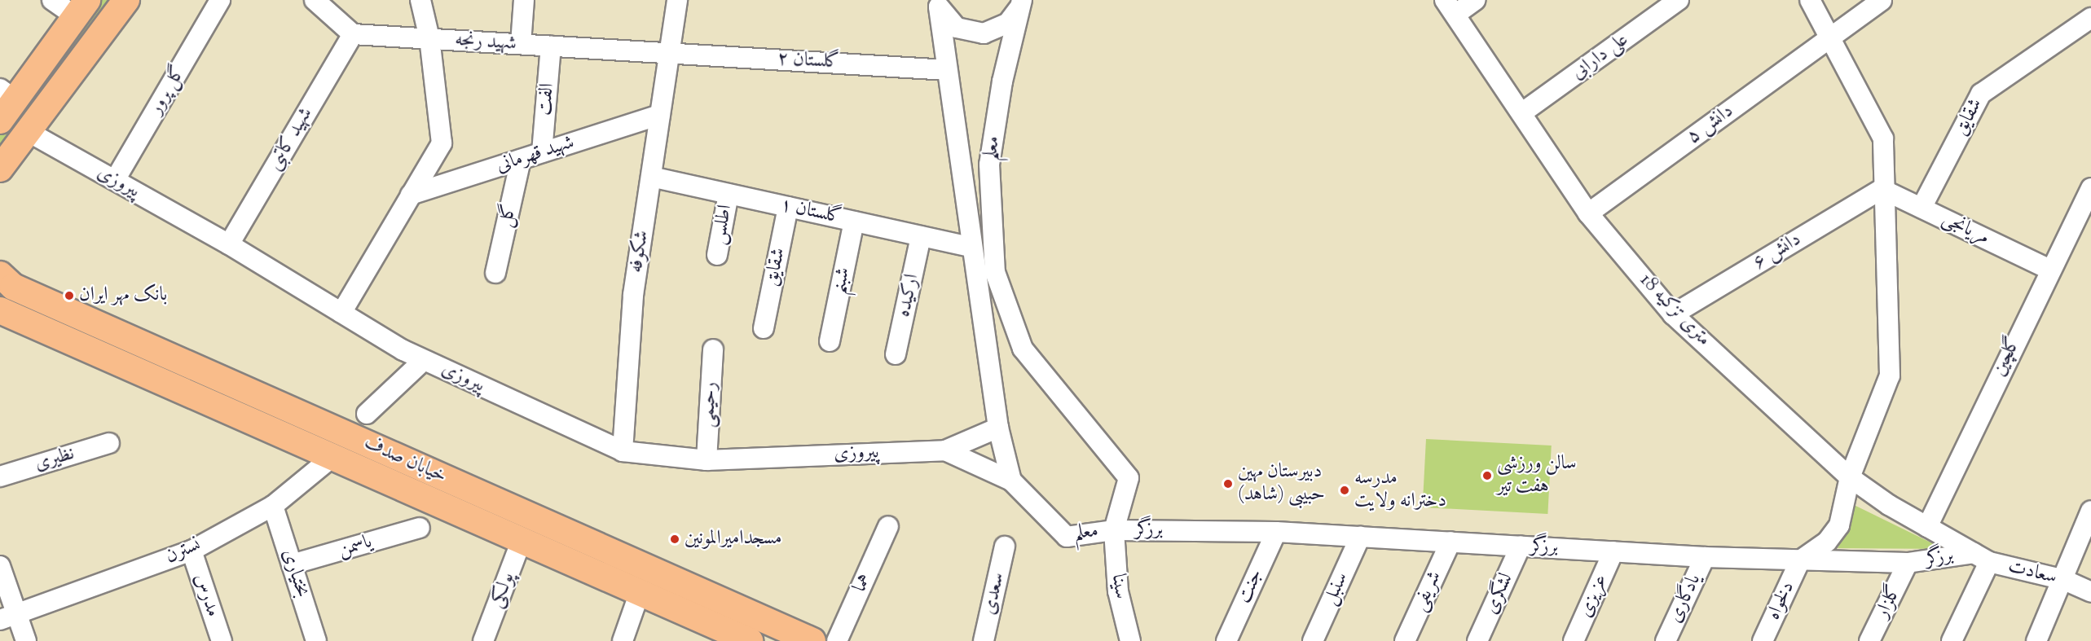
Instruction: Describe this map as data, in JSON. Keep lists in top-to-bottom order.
{
  "streets": {
    "main road": ["خیابان صدف"],
    "street": [
      "شهید رنجه",
      "علی دارابی",
      "گلستان ۲",
      "گل پرور",
      "الفت",
      "شقایق",
      "دانش ۵",
      "شهید کاتبی",
      "معلم",
      "شهید قهرمانی",
      "پیروزی",
      "گلستان ۱",
      "گل",
      "اطلس",
      "مریانجی",
      "شکوفه",
      "دانش ۶",
      "شبنم",
      "ارکیده",
      "18 متری تزکیه",
      "گلچین",
      "رحیمی",
      "نظیری",
      "برزگر",
      "یاسمن",
      "نسترن",
      "سعادت",
      "بختیاری",
      "هما",
      "سینا",
      "جنت",
      "سنبل",
      "پولکی",
      "شریفی",
      "سعدی",
      "لشگری",
      "مدرس",
      "عزیزی",
      "یادگاری",
      "دلخواه",
      "گلزار"
    ]
  },
  "crossings": [
    ["شهید رنجه", "گلستان ۲"],
    ["شهید رنجه", "الفت"],
    ["شهید رنجه", "شهید کاتبی"],
    ["شهید رنجه", "شکوفه"],
    ["علی دارابی", "18 متری تزکیه"],
    ["گلستان ۲", "معلم"],
    ["گلستان ۲", "شکوفه"],
    ["گل پرور", "پیروزی"],
    ["الفت", "شهید قهرمانی"],
    ["شقایق", "گلستان ۱"],
    ["شقایق", "مریانجی"],
    ["دانش ۵", "18 متری تزکیه"],
    ["شهید کاتبی", "پیروزی"],
    ["معلم", "گلستان ۱"],
    ["معلم", "برزگر"],
    ["معلم", "سینا"],
    ["شهید قهرمانی", "گل"],
    ["شهید قهرمانی", "شکوفه"],
    ["پیروزی", "شکوفه"],
    ["پیروزی", "رحیمی"],
    ["گلستان ۱", "اطلس"],
    ["گلستان ۱", "شکوفه"],
    ["گلستان ۱", "شبنم"],
    ["گلستان ۱", "ارکیده"],
    ["مریانجی", "دانش ۶"],
    ["مریانجی", "گلچین"],
    ["دانش ۶", "18 متری تزکیه"],
    ["18 متری تزکیه", "گلچین"],
    ["18 متری تزکیه", "برزگر"],
    ["18 متری تزکیه", "سعادت"],
    ["خیابان صدف", "نسترن"],
    ["خیابان صدف", "پولکی"],
    ["برزگر", "سعادت"],
    ["برزگر", "سینا"],
    ["برزگر", "جنت"],
    ["برزگر", "سنبل"],
    ["برزگر", "شریفی"],
    ["برزگر", "لشگری"],
    ["برزگر", "عزیزی"],
    ["برزگر", "یادگاری"],
    ["برزگر", "دلخواه"],
    ["برزگر", "گلزار"],
    ["یاسمن", "بختیاری"],
    ["نسترن", "بختیاری"],
    ["نسترن", "مدرس"]
  ],
  "places": [
    "بانک مهر ایران",
    "سالن ورزشی هفت تیر",
    "دبیرستان مهین حبیبی (شاهد)",
    "مدرسه دخترانه ولایت",
    "مسجدامیرالمونین"
  ]
}
